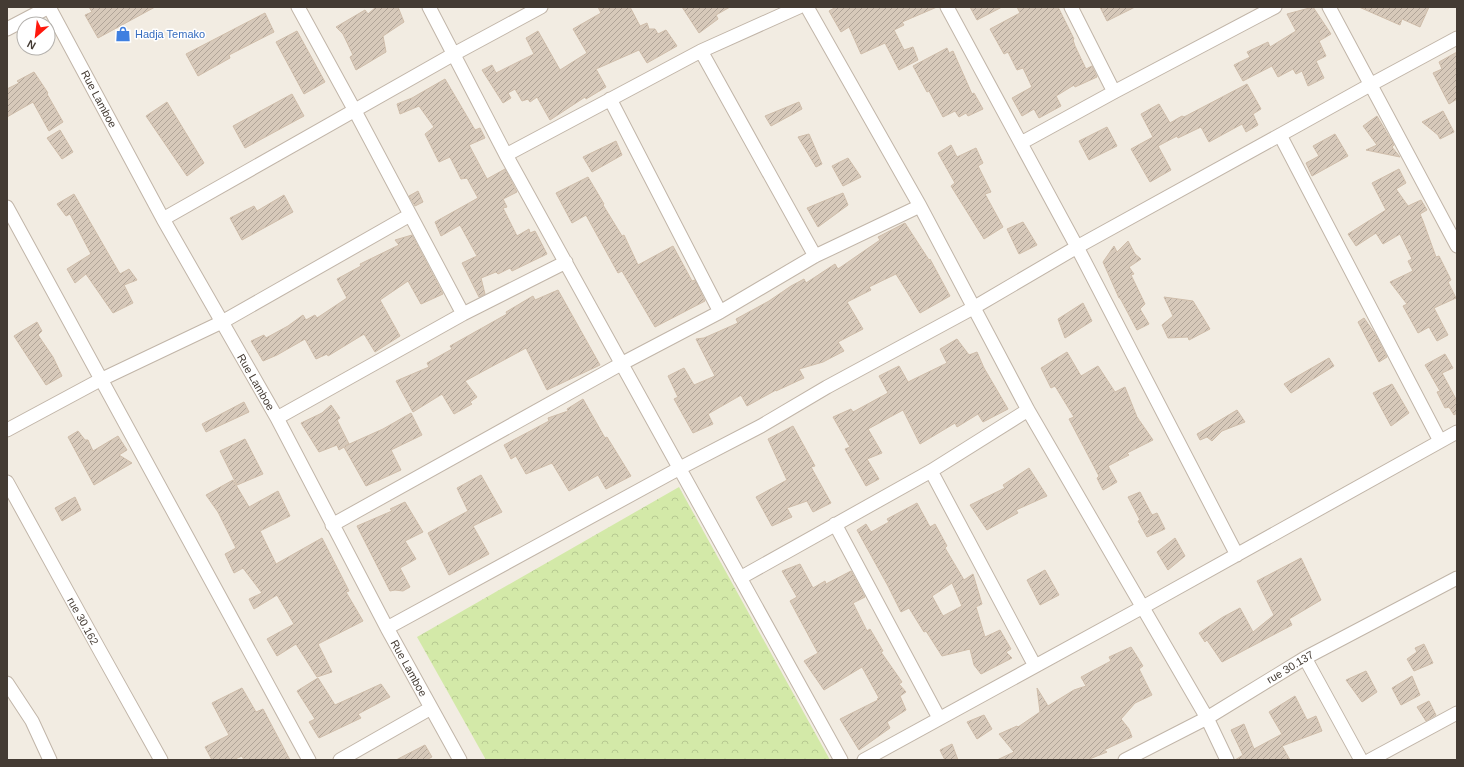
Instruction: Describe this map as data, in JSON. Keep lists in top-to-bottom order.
{
  "streets": {
    "street": ["Rue Lamboe", "rue 30.162", "rue 30.137"]
  },
  "places": {
    "shop": ["Hadja Temako"]
  },
  "north": "bottom left"
}
